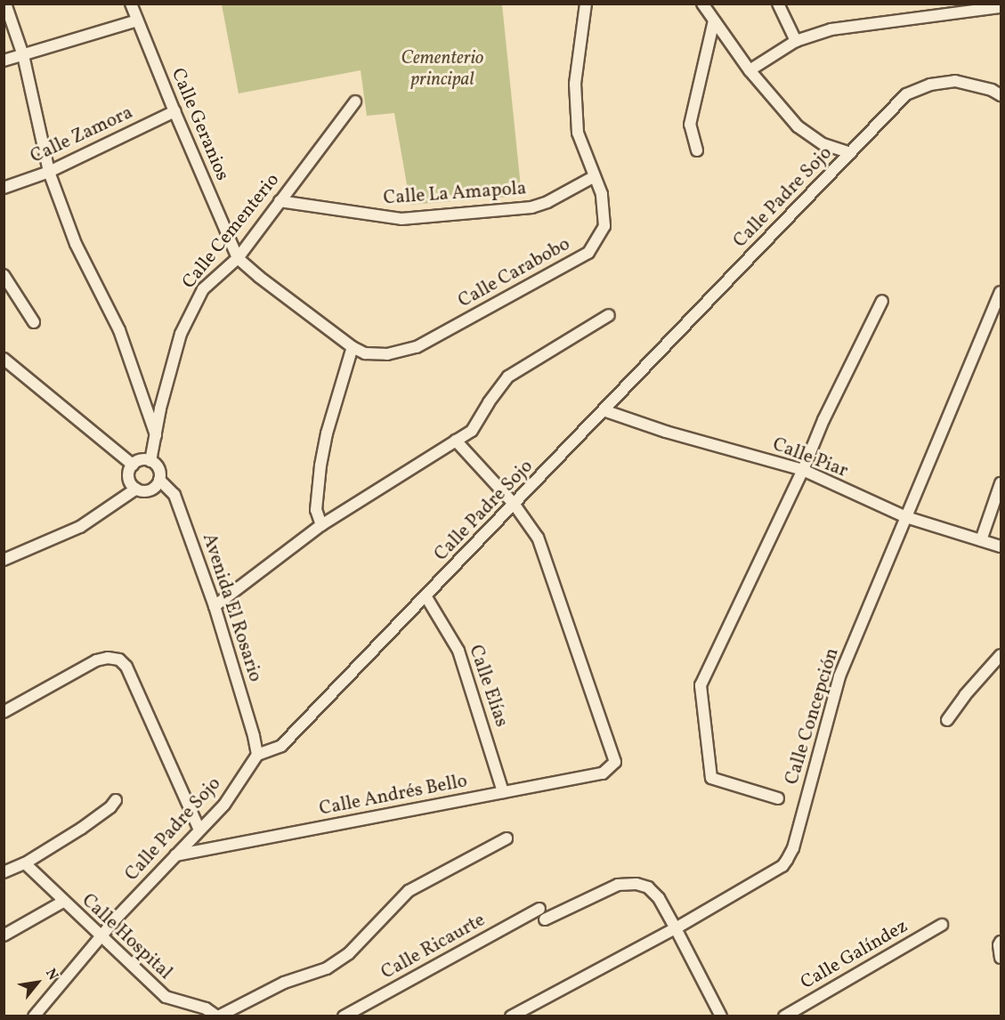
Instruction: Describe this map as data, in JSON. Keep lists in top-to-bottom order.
{
  "streets": {
    "street": [
      "Calle Geranios",
      "Calle Zamora",
      "Calle La Amapola",
      "Calle Padre Sojo",
      "Calle Cementerio",
      "Calle Carabobo",
      "Calle Piar",
      "Avenida El Rosario",
      "Calle Elías",
      "Calle Concepción",
      "Calle Andrés Bello",
      "Calle Hospital",
      "Calle Ricaurte",
      "Calle Galíndez"
    ]
  },
  "crossings": [
    ["Calle Geranios", "Calle Zamora"],
    ["Calle Geranios", "Calle Cementerio"],
    ["Calle Geranios", "Calle Carabobo"],
    ["Calle La Amapola", "Calle Cementerio"],
    ["Calle La Amapola", "Calle Carabobo"],
    ["Calle Padre Sojo", "Calle Piar"],
    ["Calle Padre Sojo", "Avenida El Rosario"],
    ["Calle Padre Sojo", "Calle Elías"],
    ["Calle Padre Sojo", "Calle Andrés Bello"],
    ["Calle Padre Sojo", "Calle Hospital"],
    ["Calle Cementerio", "Calle Carabobo"],
    ["Calle Cementerio", "Avenida El Rosario"],
    ["Calle Piar", "Calle Concepción"],
    ["Calle Elías", "Calle Andrés Bello"]
  ],
  "parks": ["Cementerio principal"],
  "north": "top right"
}
